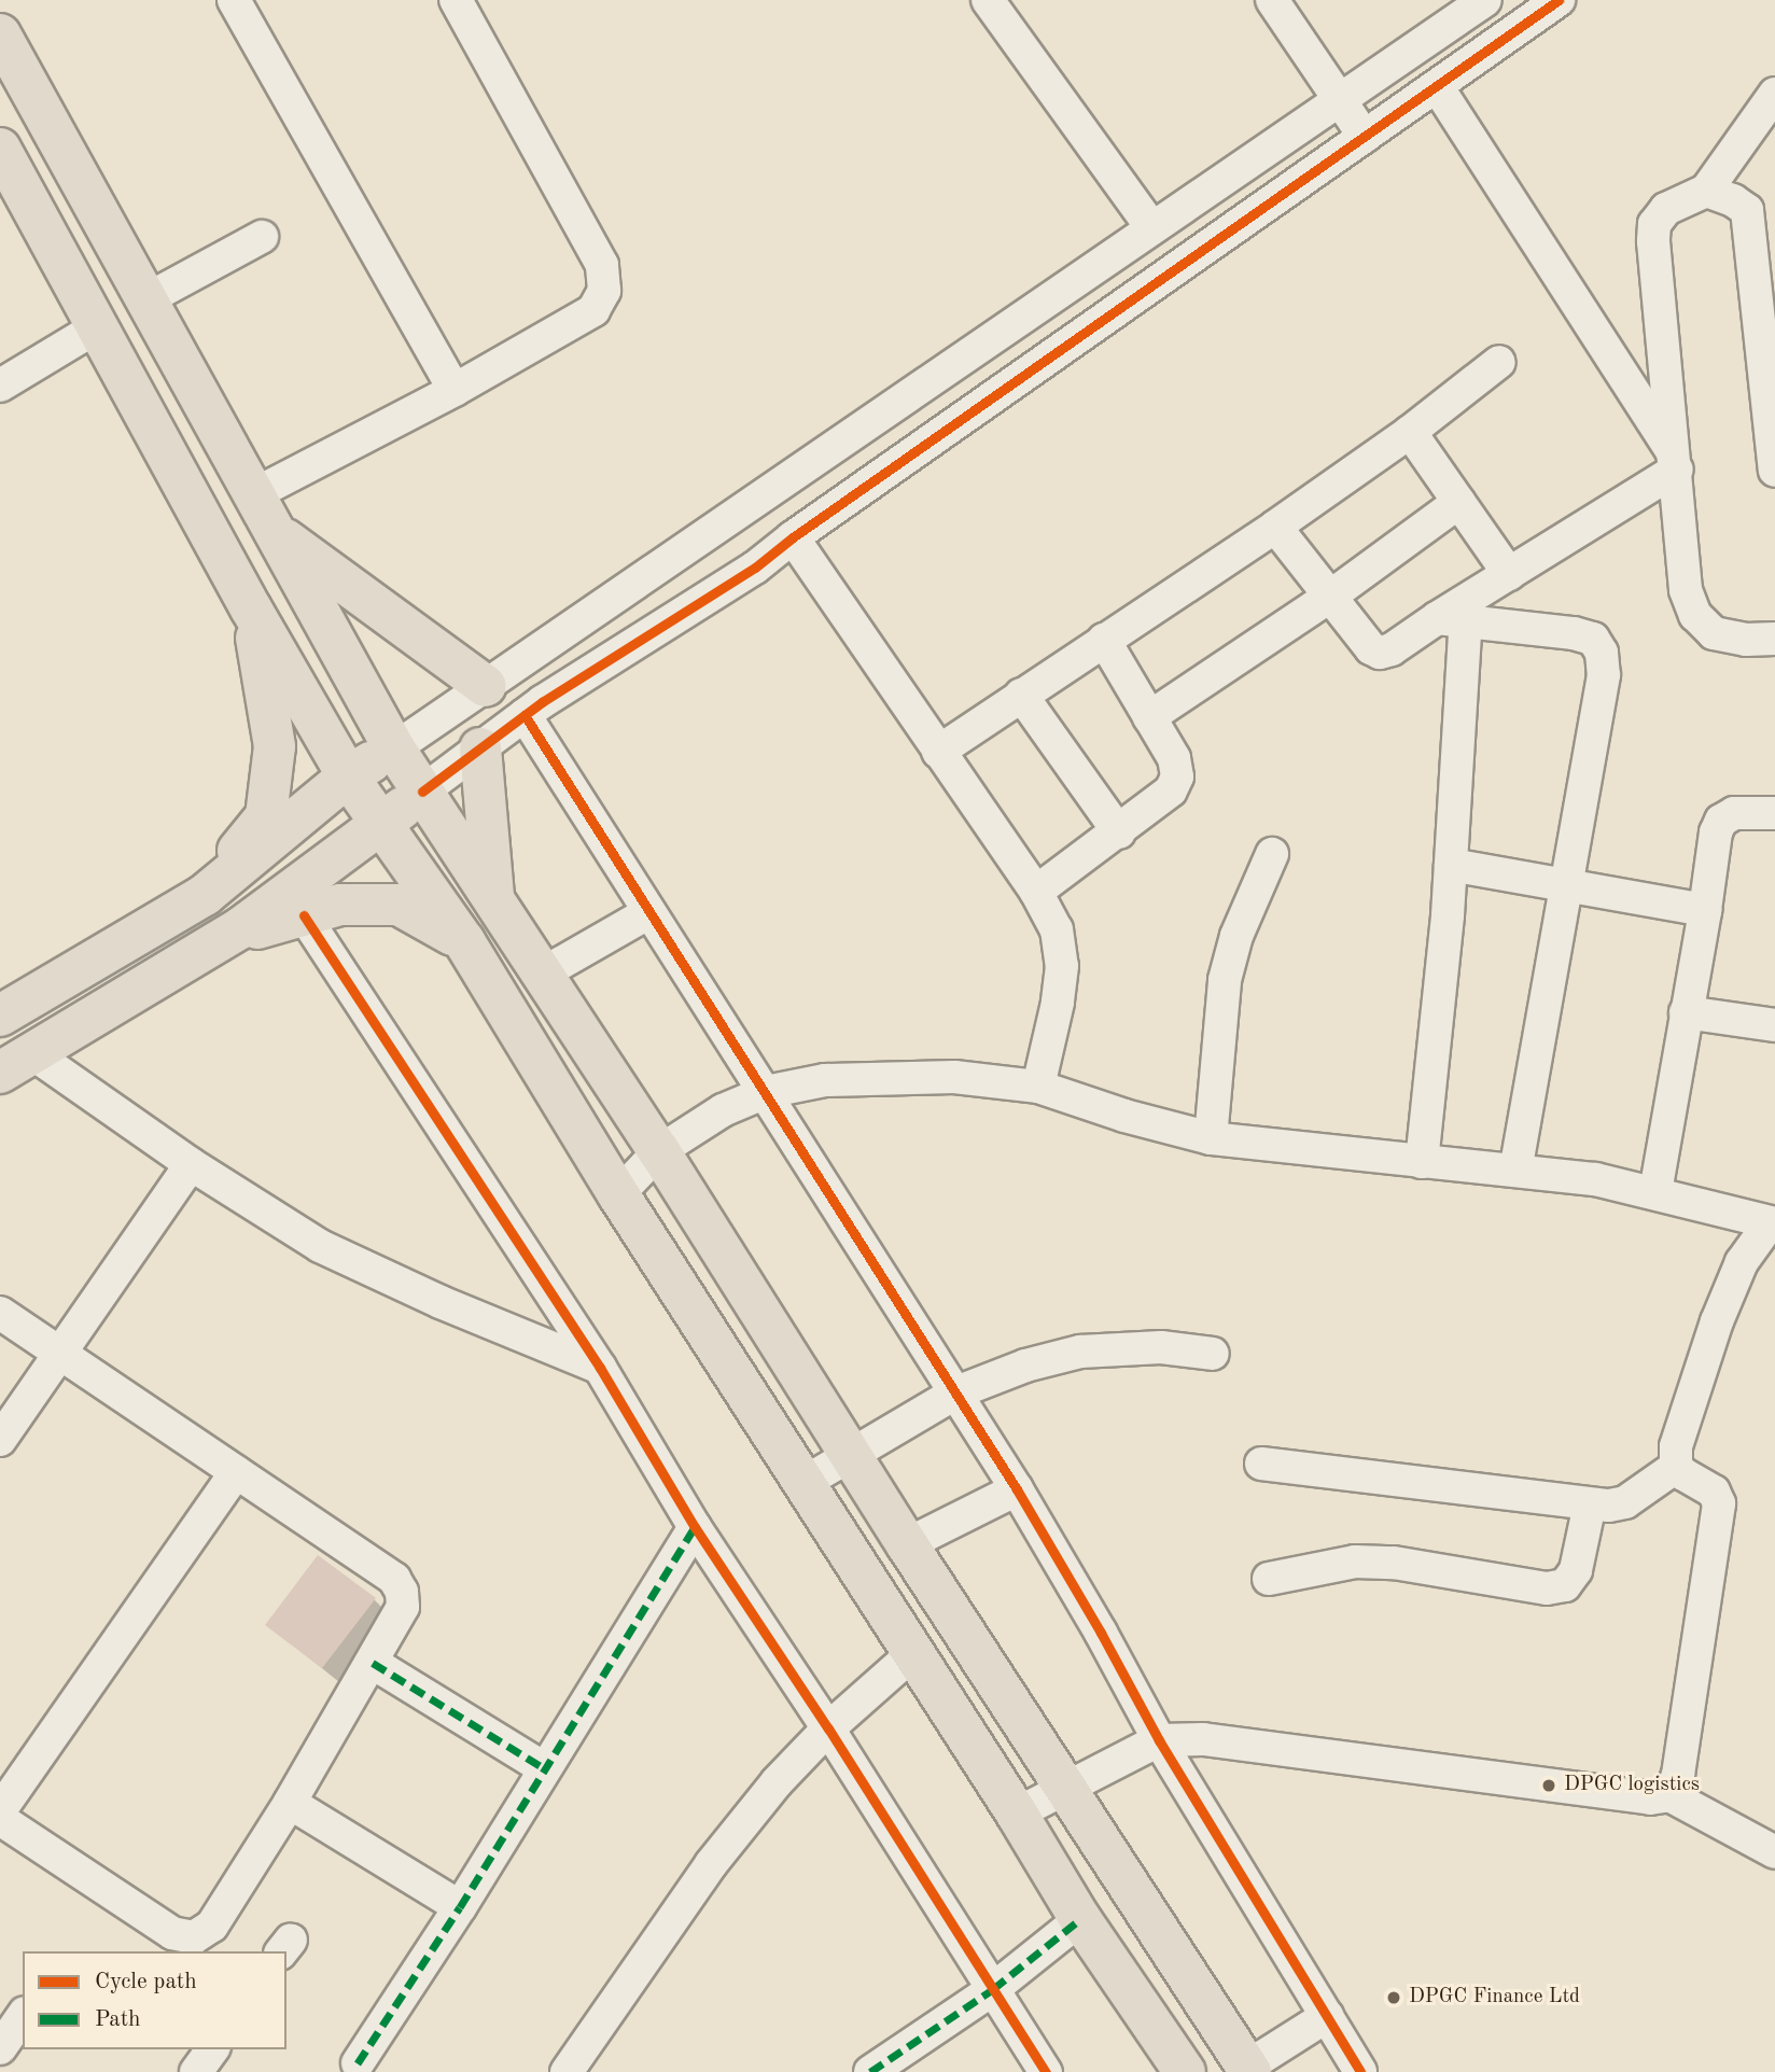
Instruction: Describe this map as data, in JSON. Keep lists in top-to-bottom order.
{
  "places": ["DPGC logistics", "DPGC Finance Ltd"],
  "legend": ["Cycle path", "Path"]
}
